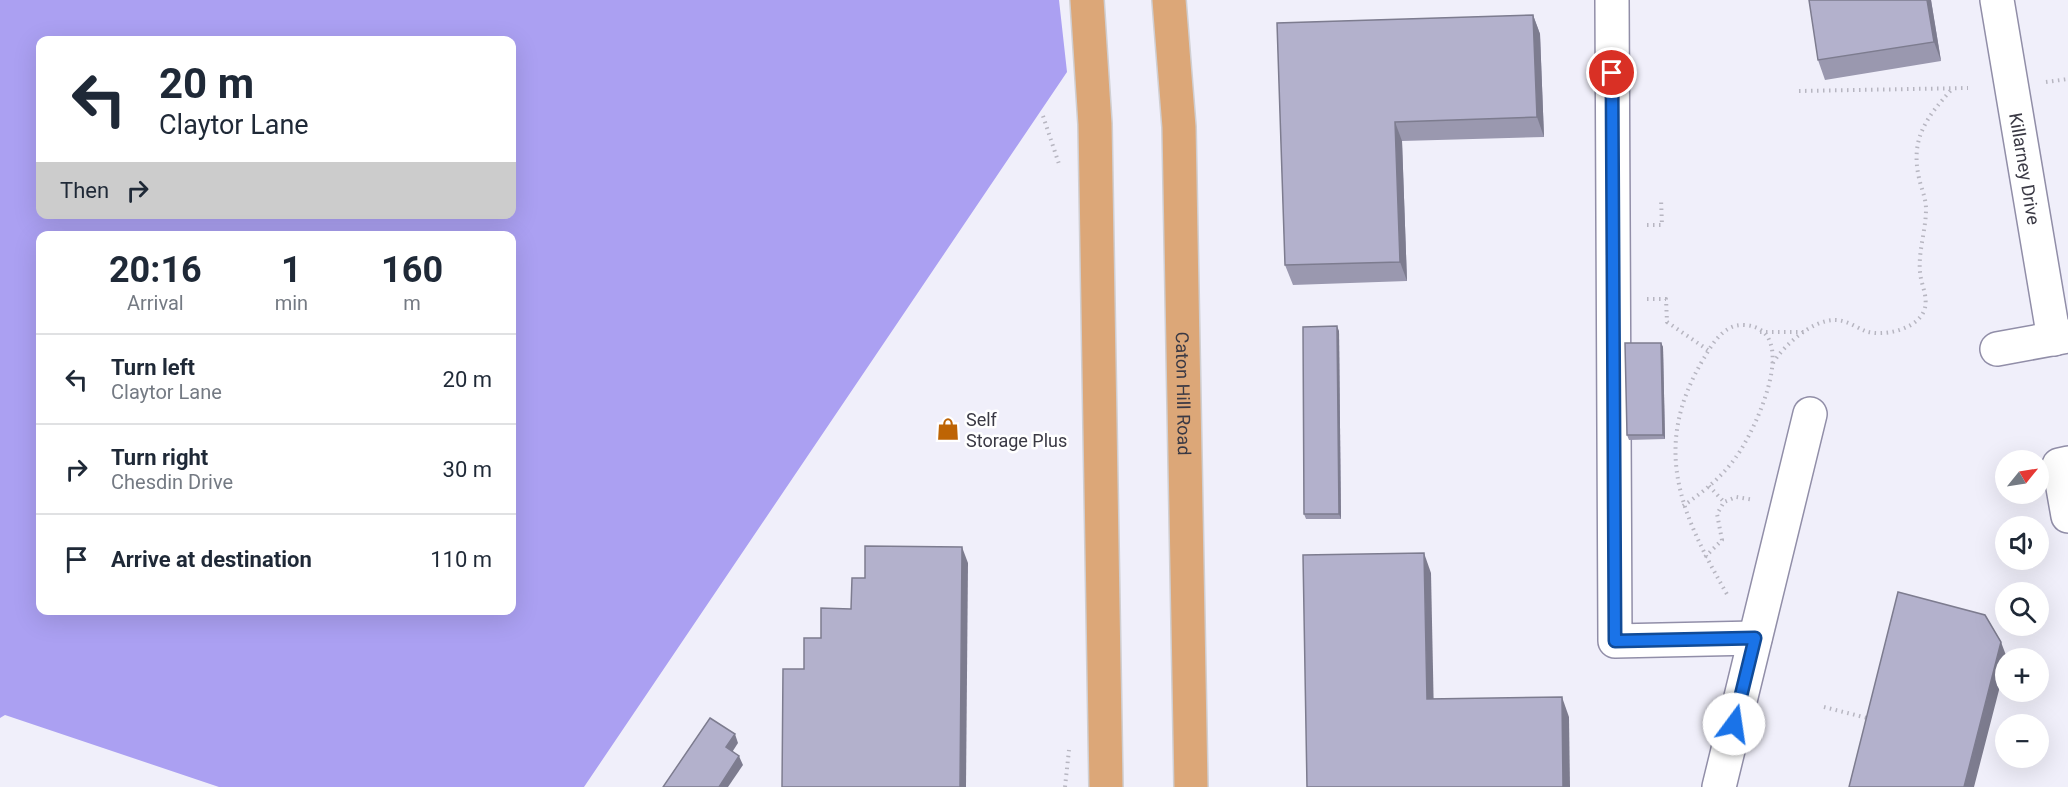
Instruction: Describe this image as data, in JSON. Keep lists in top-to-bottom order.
{
  "streets": {
    "main road": ["Caton Hill Road"],
    "street": ["Killarney Drive"]
  },
  "places": {
    "shop": ["Self Storage Plus"]
  },
  "north": "top right",
  "page": {
    "turn": ["20 m", "Claytor Lane"],
    "then": "Then",
    "eta": [
      "20:16",
      "Arrival",
      "1",
      "min",
      "160",
      "m"
    ],
    "list": [
      {
        "name": "Turn left",
        "note": "Claytor Lane",
        "value": "20 m"
      },
      {
        "name": "Turn right",
        "note": "Chesdin Drive",
        "value": "30 m"
      },
      {
        "name": "Arrive at destination",
        "value": "110 m"
      }
    ],
    "map_buttons": ["+", "−"]
  }
}
